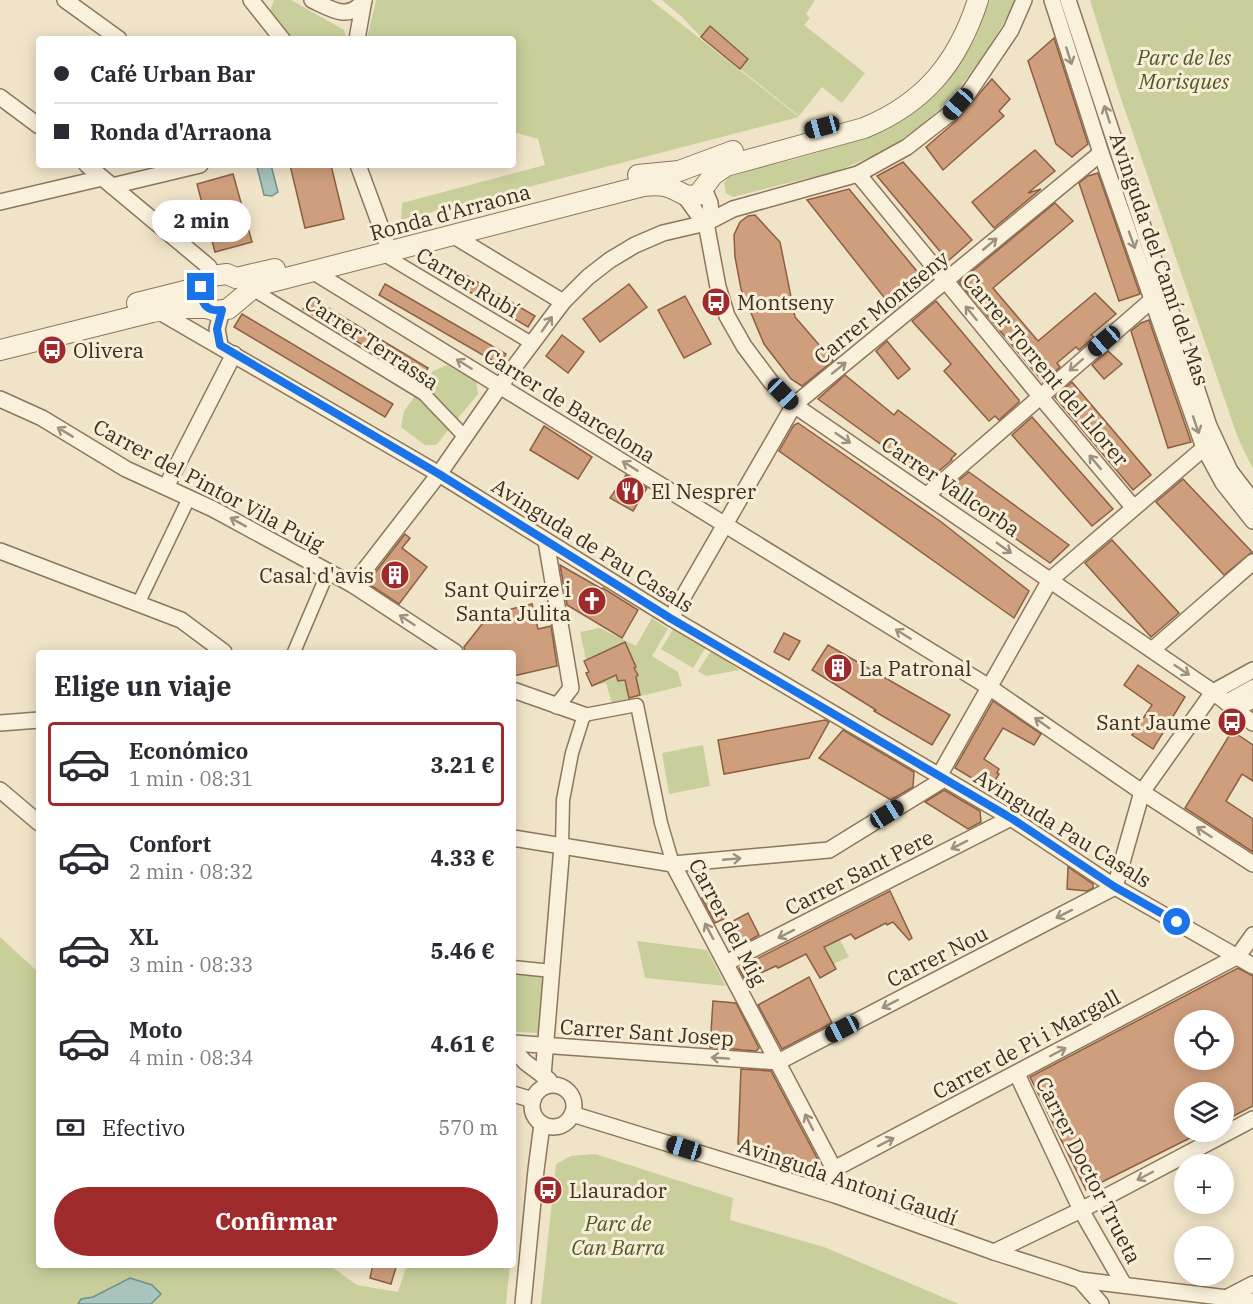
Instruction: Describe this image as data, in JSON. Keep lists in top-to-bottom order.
{
  "streets": {
    "street": [
      "Ronda d'Arraona",
      "Avinguda del Camí del Mas",
      "Carrer Rubí",
      "Carrer Montseny",
      "Carrer Terrassa",
      "Carrer Torrent del Llorer",
      "Carrer de Barcelona",
      "Carrer del Pintor Vila Puig",
      "Carrer Vallcorba",
      "Avinguda de Pau Casals",
      "Avinguda Pau Casals",
      "Carrer Sant Pere",
      "Carrer del Mig",
      "Carrer Nou",
      "Carrer Sant Josep",
      "Carrer de Pi i Margall",
      "Carrer Doctor Trueta",
      "Avinguda Antoni Gaudí"
    ]
  },
  "crossings": [
    ["Ronda d'Arraona", "Carrer Rubí"],
    ["Ronda d'Arraona", "Carrer Terrassa"],
    ["Ronda d'Arraona", "Carrer de Barcelona"],
    ["Ronda d'Arraona", "Carrer Vallcorba"],
    ["Avinguda del Camí del Mas", "Carrer Montseny"],
    ["Carrer Montseny", "Carrer Torrent del Llorer"],
    ["Carrer Montseny", "Carrer de Barcelona"],
    ["Carrer Montseny", "Carrer Vallcorba"],
    ["Carrer Montseny", "Avinguda de Pau Casals"],
    ["Avinguda de Pau Casals", "Avinguda Pau Casals"],
    ["Avinguda Pau Casals", "Carrer Sant Pere"],
    ["Avinguda Pau Casals", "Carrer Nou"],
    ["Avinguda Pau Casals", "Carrer de Pi i Margall"],
    ["Carrer Sant Pere", "Carrer del Mig"],
    ["Carrer del Mig", "Carrer Nou"],
    ["Carrer del Mig", "Carrer Sant Josep"],
    ["Carrer del Mig", "Carrer de Pi i Margall"],
    ["Carrer del Mig", "Avinguda Antoni Gaudí"],
    ["Carrer Nou", "Carrer Sant Josep"],
    ["Carrer de Pi i Margall", "Carrer Doctor Trueta"],
    ["Carrer Doctor Trueta", "Avinguda Antoni Gaudí"]
  ],
  "one_way": [
    "Carrer Torrent del Llorer",
    "Carrer de Barcelona",
    "Carrer Vallcorba",
    "Carrer del Mig",
    "Carrer Nou",
    "Carrer Sant Josep",
    "Carrer de Pi i Margall"
  ],
  "parks": ["Parc de les Morisques", "Parc de Can Barra"],
  "places": {
    "bus stop": [
      "Montseny",
      "Olivera",
      "Sant Jaume",
      "Llaurador"
    ],
    "restaurant": ["El Nesprer"],
    "building": ["Casal d'avis", "La Patronal"],
    "church": ["Sant Quirze i Santa Julita"]
  },
  "page": {
    "banner": ["Café Urban Bar", "Ronda d'Arraona"],
    "bubble": "2 min",
    "heading": "Elige un viaje",
    "list": [
      {
        "name": "Económico",
        "note": "1 min · 08:31",
        "value": "3.21 €"
      },
      {
        "name": "Confort",
        "note": "2 min · 08:32",
        "value": "4.33 €"
      },
      {
        "name": "XL",
        "note": "3 min · 08:33",
        "value": "5.46 €"
      },
      {
        "name": "Moto",
        "note": "4 min · 08:34",
        "value": "4.61 €"
      }
    ],
    "map_buttons": ["+", "−"],
    "pay": ["Efectivo", "570 m"],
    "buttons": "Confirmar"
  }
}
